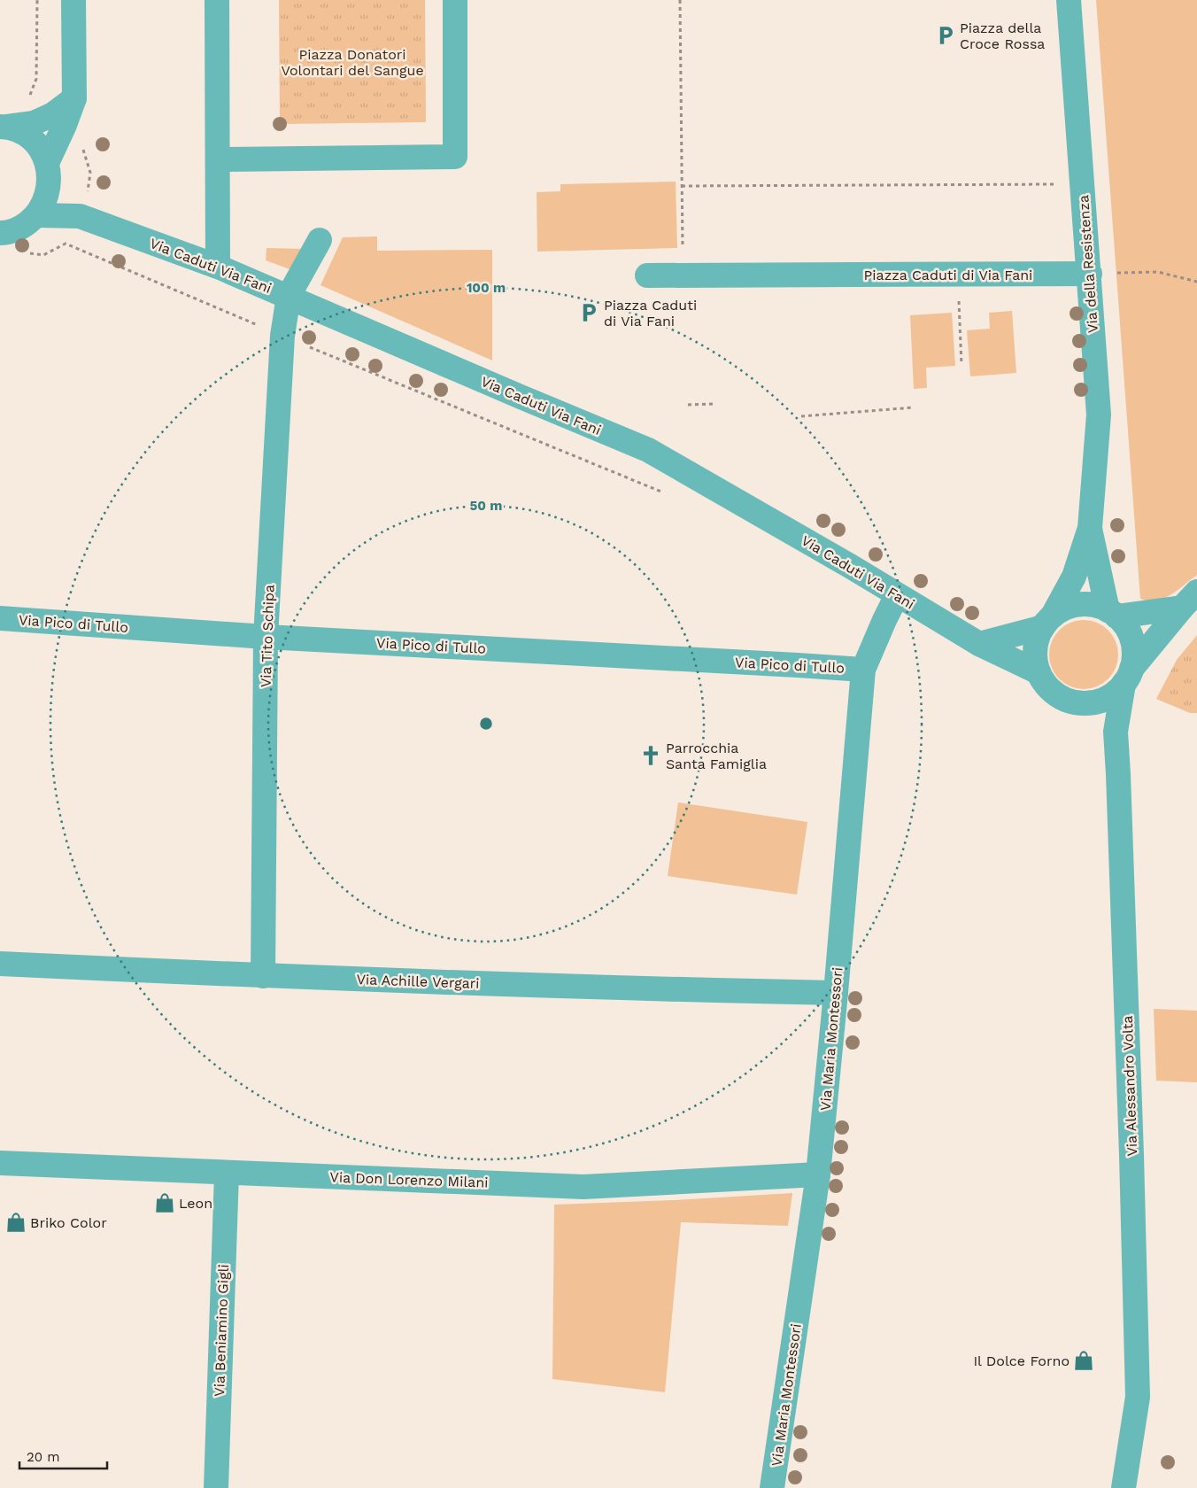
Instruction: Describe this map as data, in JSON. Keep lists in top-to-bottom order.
{
  "streets": {
    "street": [
      "Via della Resistenza",
      "Via Caduti Via Fani",
      "Piazza Caduti di Via Fani",
      "Via Pico di Tullo",
      "Via Tito Schipa",
      "Via Achille Vergari",
      "Via Maria Montessori",
      "Via Alessandro Volta",
      "Via Don Lorenzo Milani",
      "Via Beniamino Gigli"
    ]
  },
  "crossings": [
    ["Via della Resistenza", "Via Caduti Via Fani"],
    ["Via della Resistenza", "Piazza Caduti di Via Fani"],
    ["Via della Resistenza", "Via Alessandro Volta"],
    ["Via Caduti Via Fani", "Via Tito Schipa"],
    ["Via Caduti Via Fani", "Via Maria Montessori"],
    ["Via Caduti Via Fani", "Via Alessandro Volta"],
    ["Via Pico di Tullo", "Via Tito Schipa"],
    ["Via Pico di Tullo", "Via Maria Montessori"],
    ["Via Tito Schipa", "Via Achille Vergari"],
    ["Via Achille Vergari", "Via Maria Montessori"],
    ["Via Maria Montessori", "Via Don Lorenzo Milani"],
    ["Via Don Lorenzo Milani", "Via Beniamino Gigli"]
  ],
  "parks": ["Piazza Donatori Volontari del Sangue"],
  "places": {
    "parking": ["Piazza della Croce Rossa", "Piazza Caduti di Via Fani"],
    "church": ["Parrocchia Santa Famiglia"],
    "shop": ["Leon", "Briko Color", "Il Dolce Forno"]
  },
  "scale_bar": "20 m",
  "rings": ["100 m", "50 m"]
}
